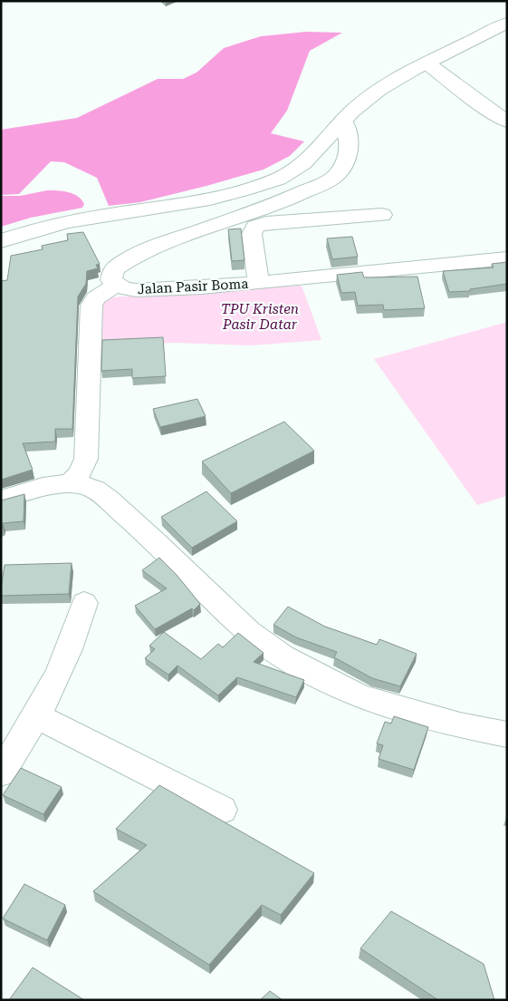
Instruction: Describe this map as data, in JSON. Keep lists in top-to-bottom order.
{
  "streets": {
    "main road": ["Jalan Pasir Boma"]
  },
  "parks": ["TPU Kristen Pasir Datar"]
}
